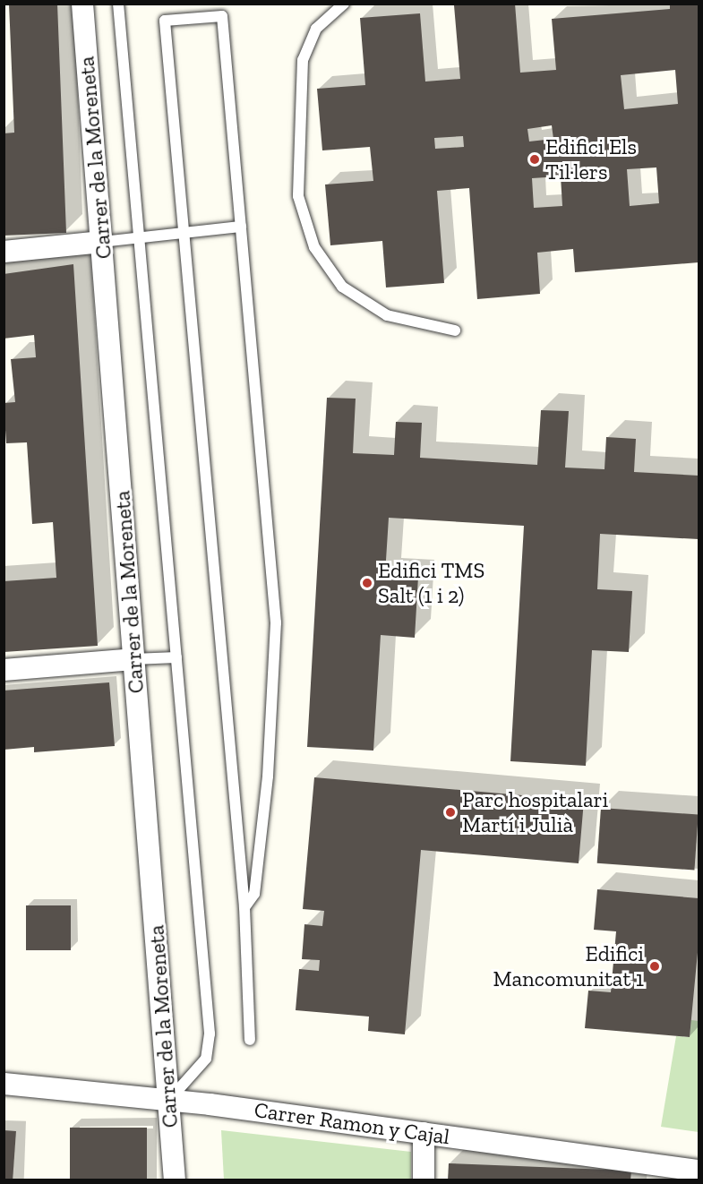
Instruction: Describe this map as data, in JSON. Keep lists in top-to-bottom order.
{
  "streets": {
    "street": ["Carrer de la Moreneta", "Carrer Ramon y Cajal"]
  },
  "crossings": [
    ["Carrer de la Moreneta", "Carrer Ramon y Cajal"]
  ],
  "places": [
    "Edifici Els Til·lers",
    "Edifici TMS Salt (1 i 2)",
    "Parc hospitalari Martí i Julià",
    "Edifici Mancomunitat 1"
  ]
}
